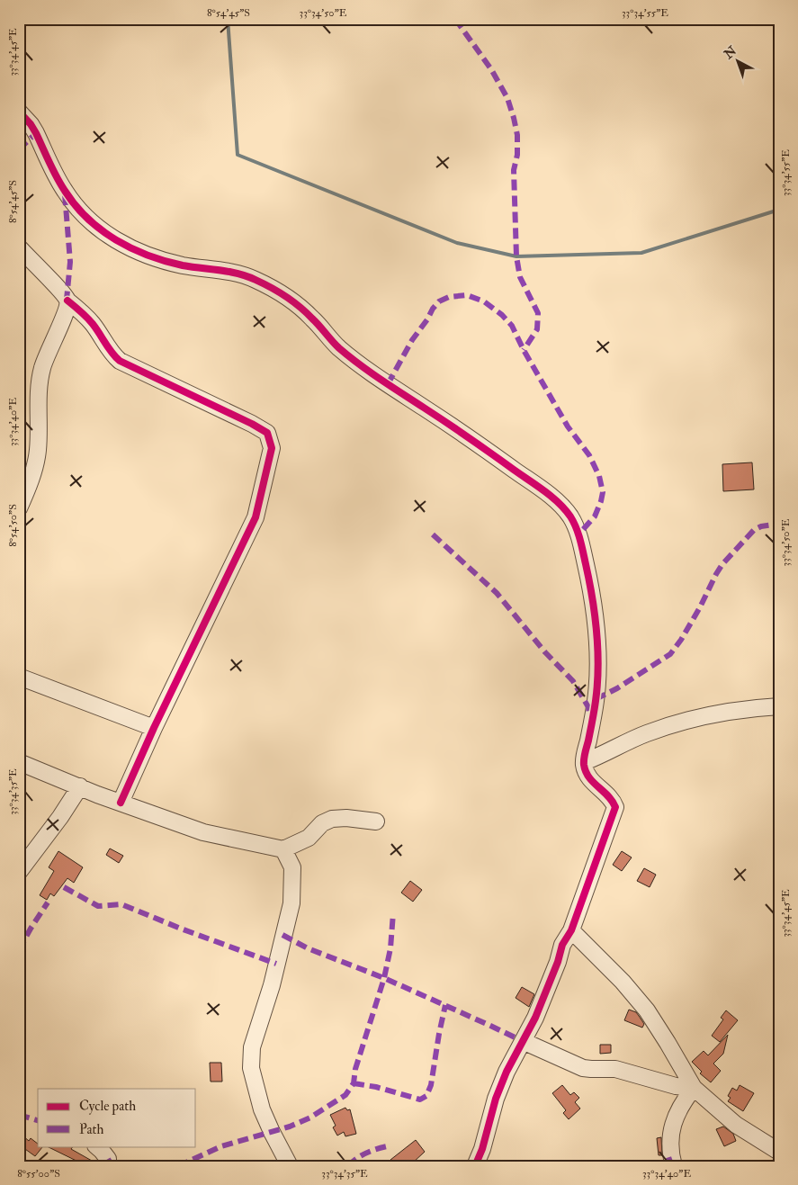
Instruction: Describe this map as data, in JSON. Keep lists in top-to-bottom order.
{
  "legend": ["Cycle path", "Path"],
  "north": "top left",
  "coordinates": [
    "8°54'45\"S",
    "33°34'50\"E",
    "33°34'55\"E",
    "33°34'45\"E",
    "33°34'40\"E",
    "8°54'50\"S",
    "33°34'35\"E",
    "8°55'00\"S"
  ]
}
